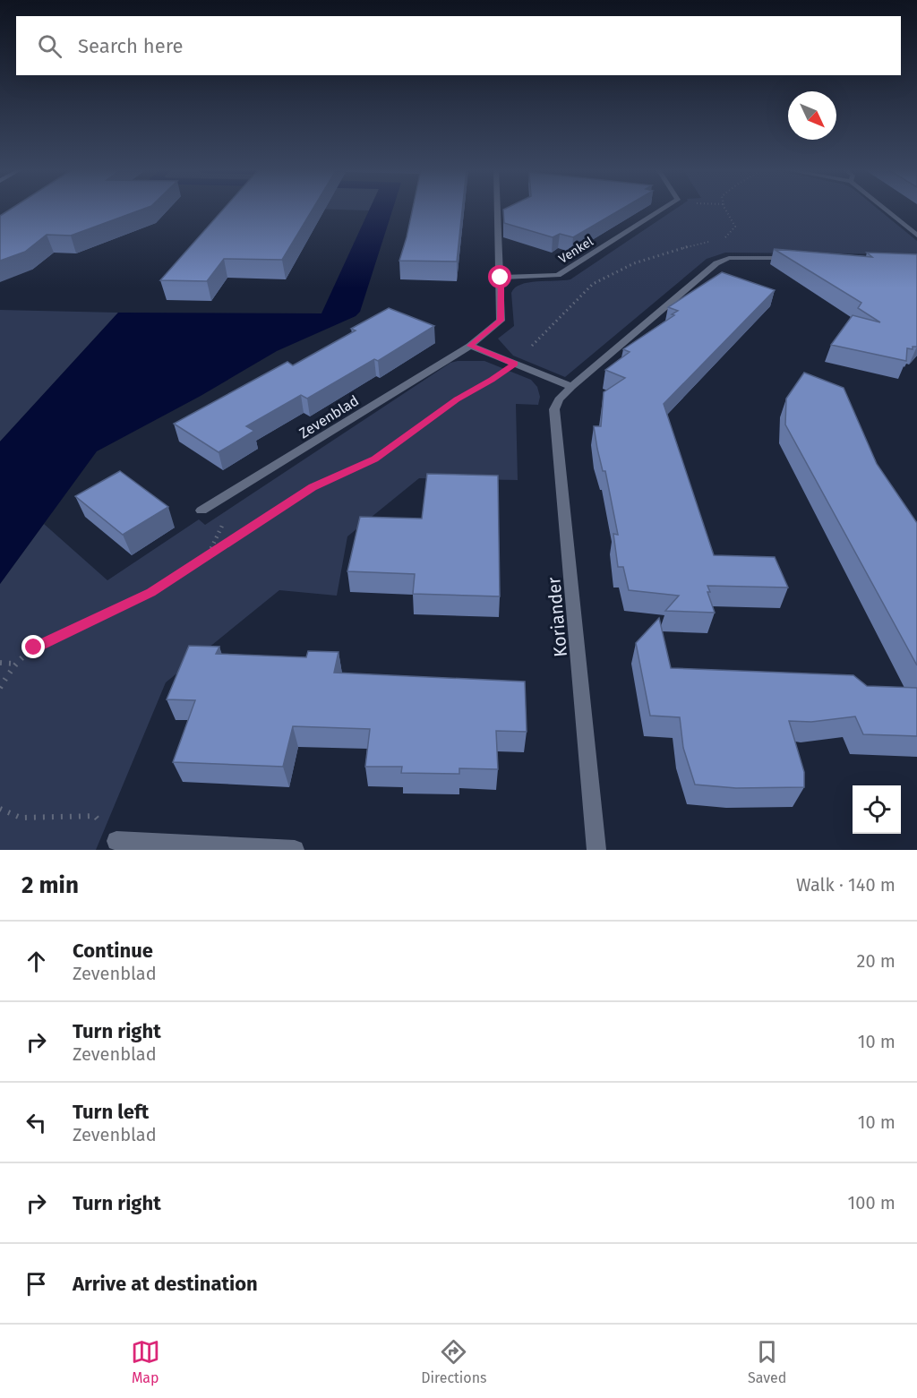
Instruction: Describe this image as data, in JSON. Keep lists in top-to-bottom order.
{
  "streets": {
    "street": ["Venkel", "Zevenblad", "Koriander"]
  },
  "crossings": [
    ["Venkel", "Zevenblad"]
  ],
  "north": "bottom right",
  "page": {
    "search": "Search here",
    "heading": ["2 min", "Walk · 140 m"],
    "list": [
      ["Continue", "Zevenblad", "20 m"],
      ["Turn right", "Zevenblad", "10 m"],
      ["Turn left", "Zevenblad", "10 m"],
      ["Turn right", "100 m"],
      "Arrive at destination"
    ],
    "nav": ["Map", "Directions", "Saved"]
  }
}
